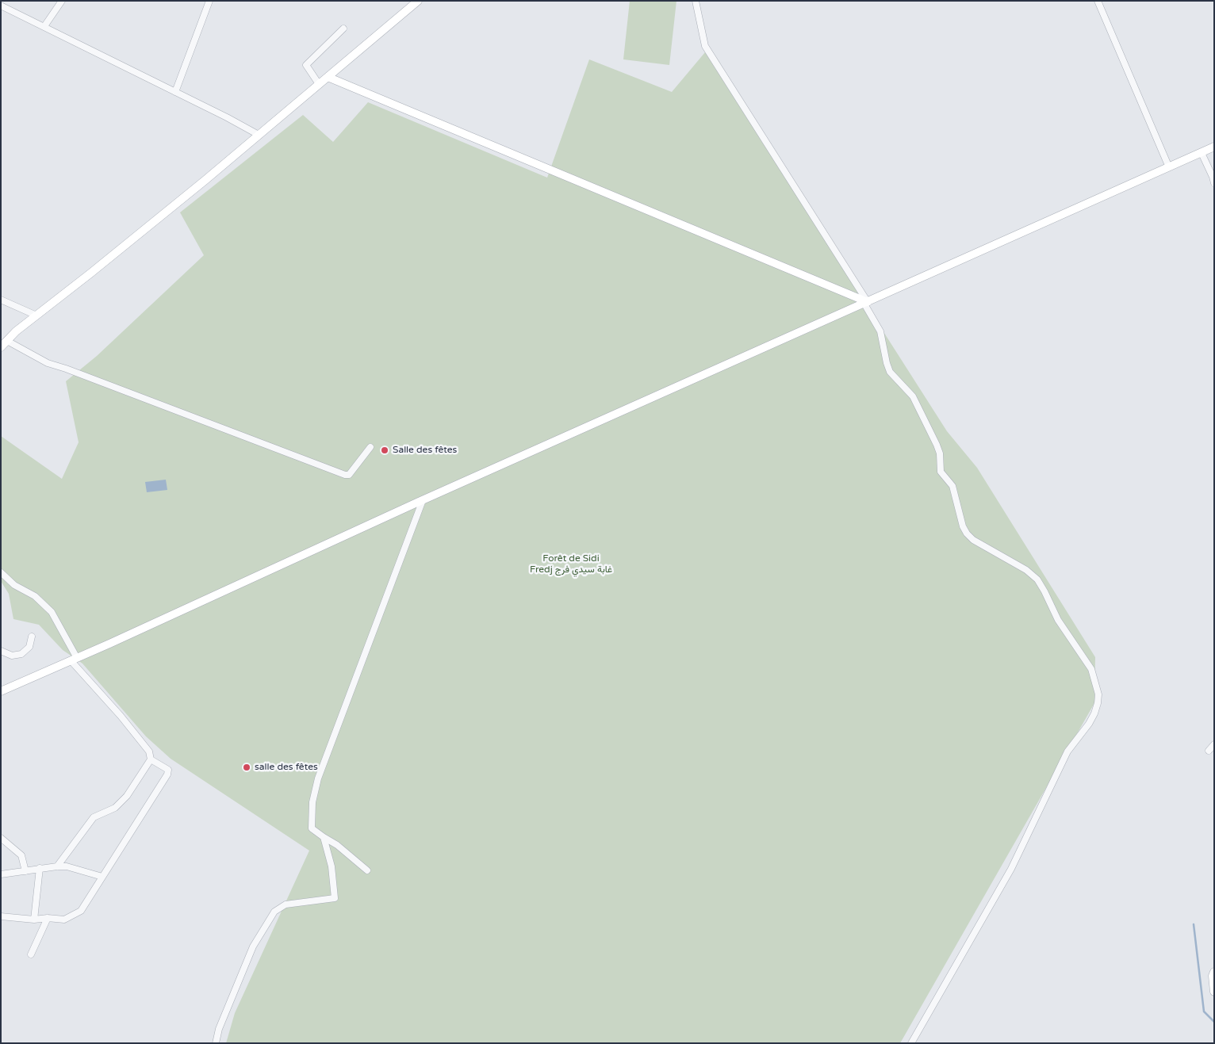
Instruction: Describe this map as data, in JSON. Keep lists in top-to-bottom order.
{
  "parks": ["Forêt de Sidi Fredj غابة سيدي فرج"],
  "places": ["Salle des fêtes", "salle des fêtes"]
}
